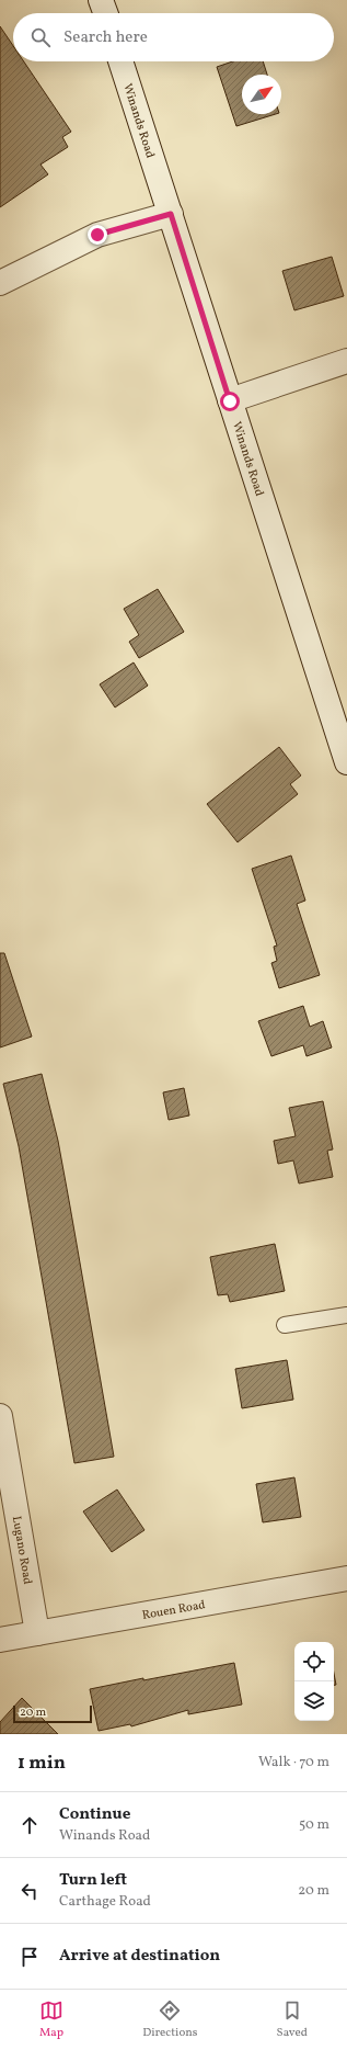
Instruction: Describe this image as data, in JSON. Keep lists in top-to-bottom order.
{
  "streets": {
    "street": ["Winands Road", "Lugano Road", "Rouen Road"]
  },
  "crossings": [
    ["Lugano Road", "Rouen Road"]
  ],
  "scale_bar": "20 m",
  "north": "top right",
  "page": {
    "search": "Search here",
    "scale": "20 m",
    "heading": ["1 min", "Walk · 70 m"],
    "list": [
      ["Continue", "Winands Road", "50 m"],
      ["Turn left", "Carthage Road", "20 m"],
      "Arrive at destination"
    ],
    "nav": ["Map", "Directions", "Saved"]
  }
}
